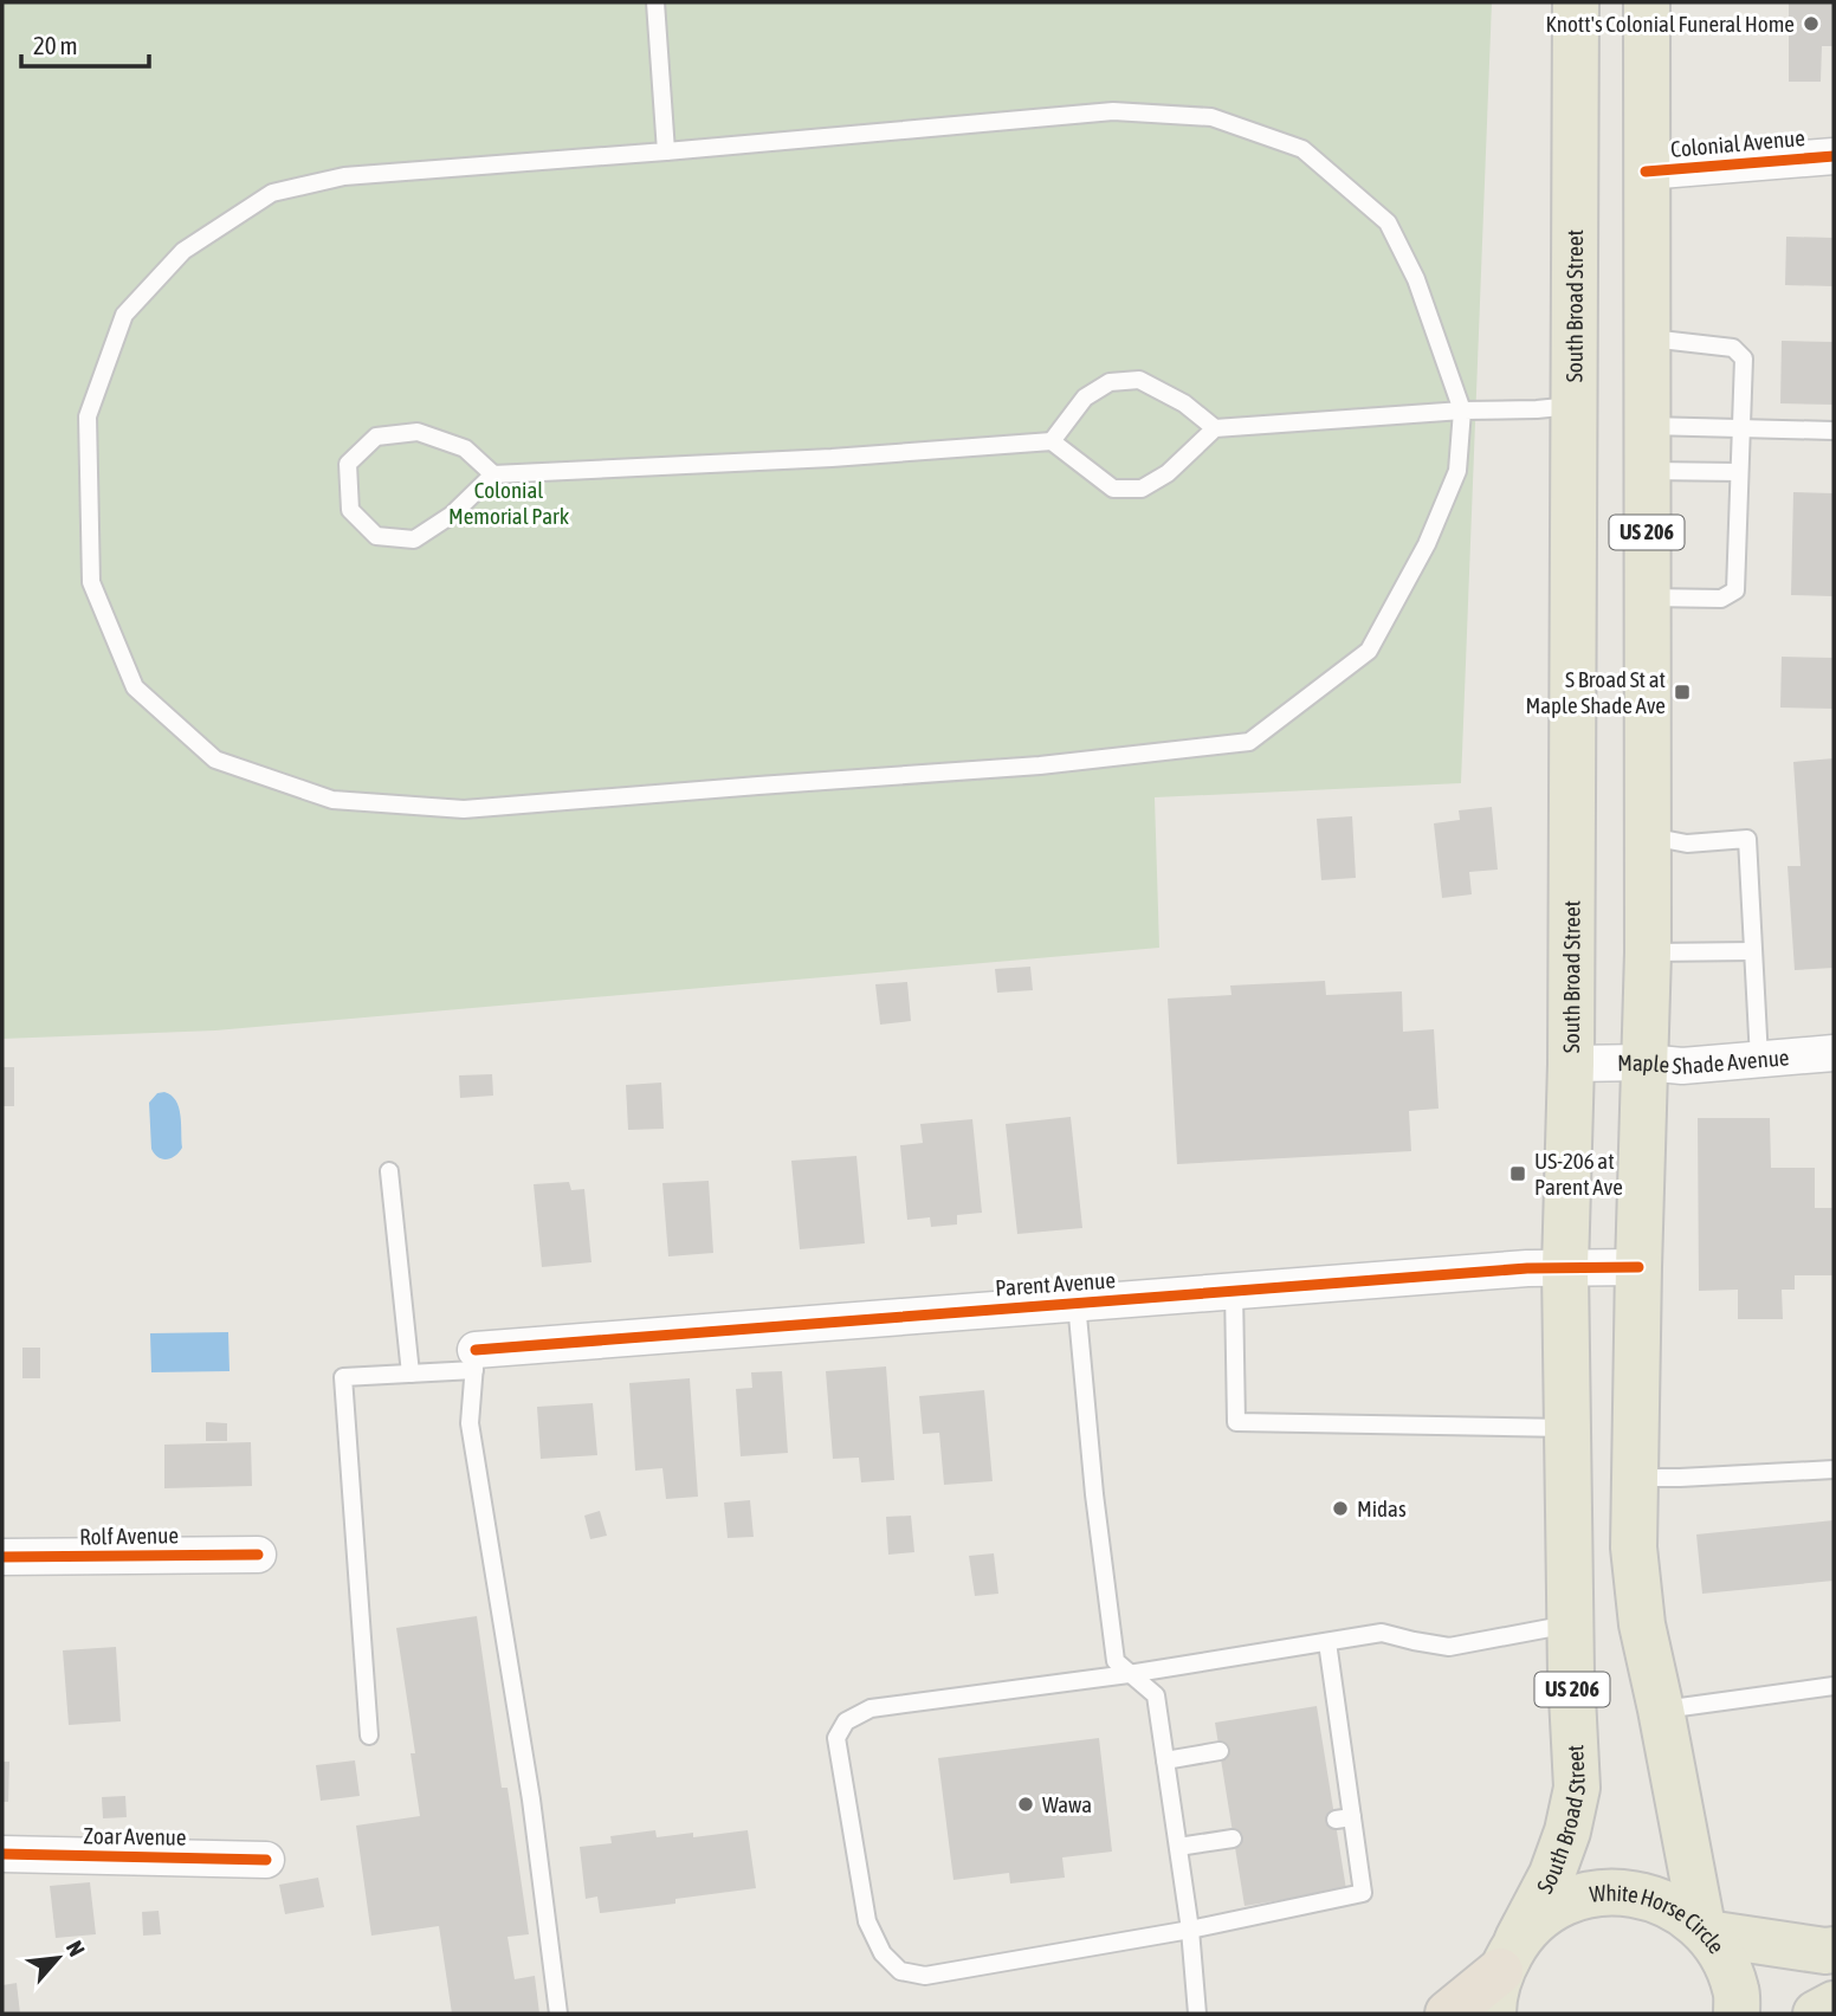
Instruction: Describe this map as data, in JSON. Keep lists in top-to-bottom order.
{
  "streets": {
    "highway": ["US 206"],
    "main road": ["South Broad Street", "White Horse Circle"],
    "street": [
      "Colonial Avenue",
      "Maple Shade Avenue",
      "Parent Avenue",
      "Rolf Avenue",
      "Zoar Avenue"
    ]
  },
  "crossings": [
    ["Colonial Avenue", "US 206"],
    ["South Broad Street", "US 206"],
    ["South Broad Street", "Maple Shade Avenue"],
    ["South Broad Street", "Parent Avenue"],
    ["South Broad Street", "White Horse Circle"],
    ["US 206", "Maple Shade Avenue"],
    ["US 206", "Parent Avenue"],
    ["US 206", "White Horse Circle"]
  ],
  "parks": ["Colonial Memorial Park"],
  "places": {
    "other": ["Knott's Colonial Funeral Home", "Midas", "Wawa"],
    "transit": ["S Broad St at Maple Shade Ave", "US-206 at Parent Ave"]
  },
  "scale_bar": "20 m",
  "north": "top right"
}
